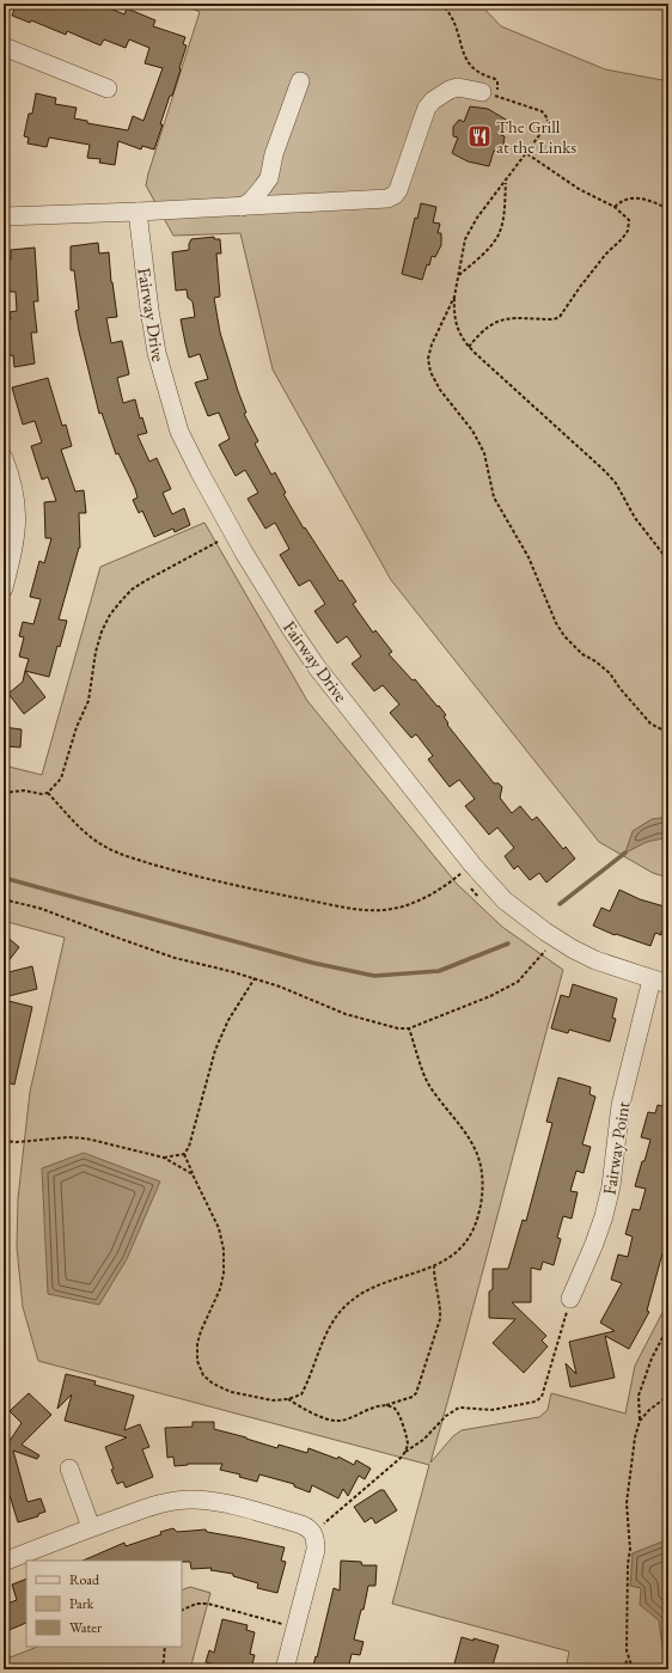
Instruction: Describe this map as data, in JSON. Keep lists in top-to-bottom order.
{
  "streets": {
    "street": ["Fairway Drive", "Fairway Point"]
  },
  "crossings": [
    ["Fairway Drive", "Fairway Point"]
  ],
  "places": {
    "restaurant": ["The Grill at the Links"]
  },
  "legend": ["Road", "Park", "Water"]
}
